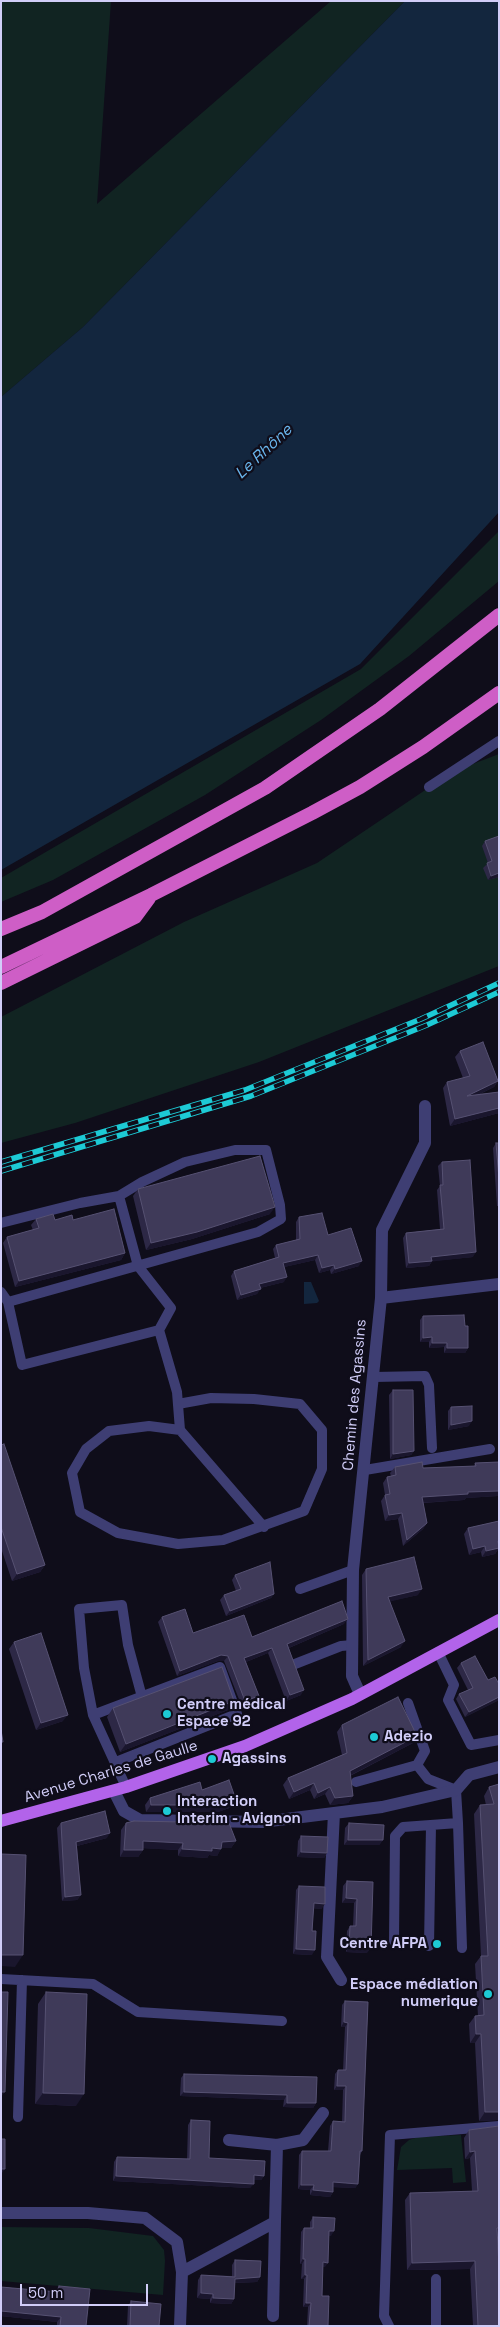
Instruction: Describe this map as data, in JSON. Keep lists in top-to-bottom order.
{
  "streets": {
    "main road": ["Avenue Charles de Gaulle"],
    "street": ["Chemin des Agassins"]
  },
  "crossings": [
    ["Chemin des Agassins", "Avenue Charles de Gaulle"]
  ],
  "water": ["Le Rhône"],
  "places": [
    "Centre médical Espace 92",
    "Adezio",
    "Agassins",
    "Interaction Interim - Avignon",
    "Centre AFPA",
    "Espace médiation numerique"
  ],
  "scale_bar": "50 m"
}
